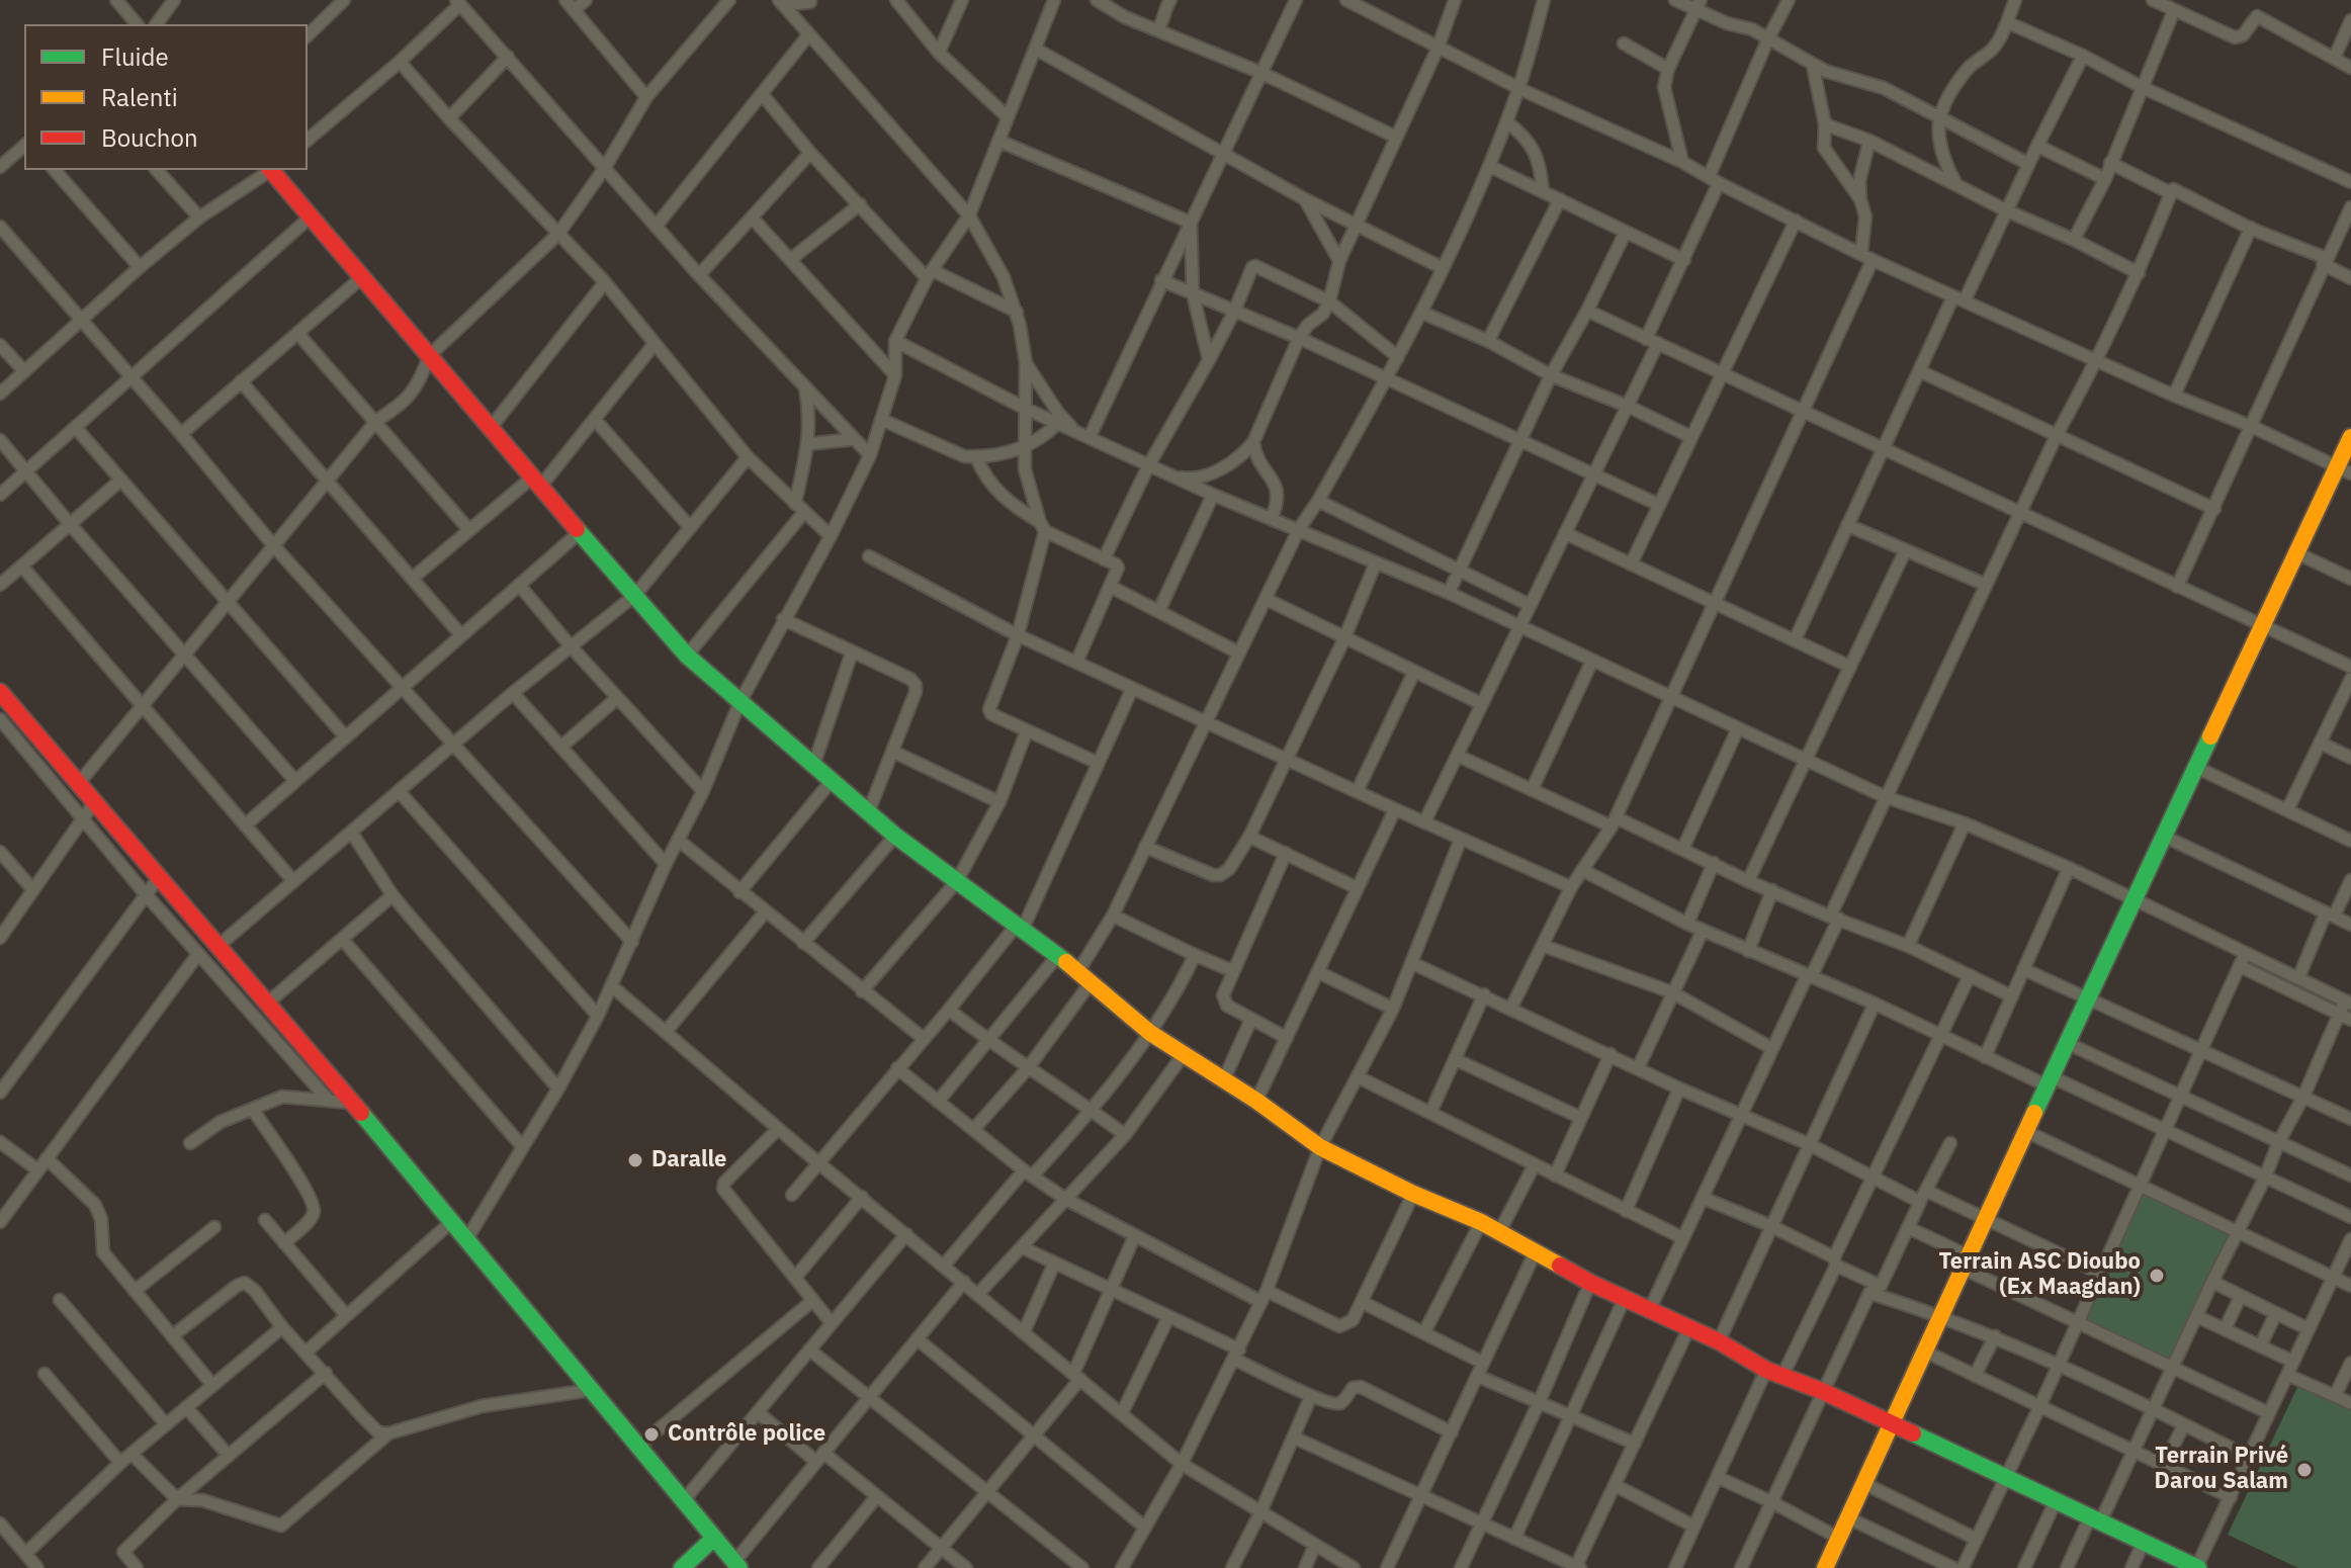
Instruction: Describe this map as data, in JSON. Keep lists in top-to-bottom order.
{
  "places": [
    "Daralle",
    "Terrain ASC Dioubo (Ex Maagdan)",
    "Contrôle police",
    "Terrain Privé Darou Salam"
  ],
  "legend": ["Fluide", "Ralenti", "Bouchon"]
}
